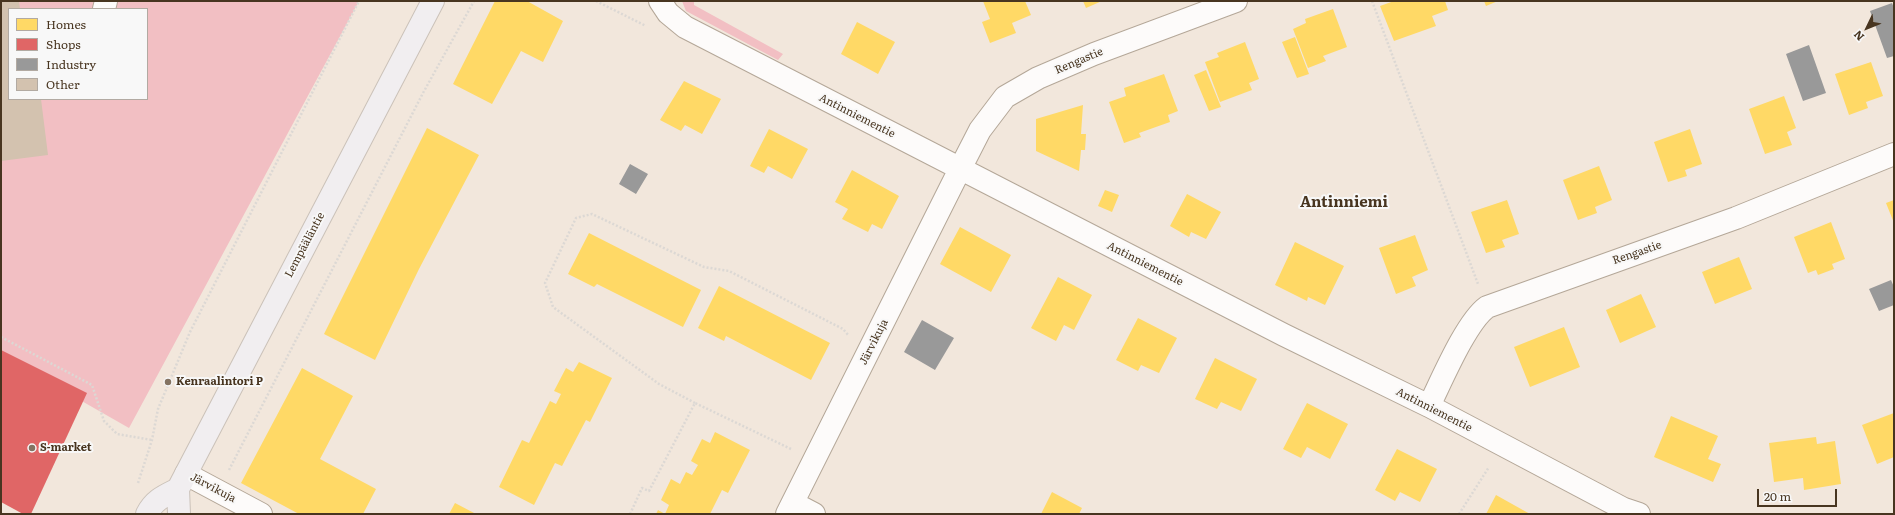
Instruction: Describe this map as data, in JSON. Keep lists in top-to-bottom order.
{
  "streets": {
    "main road": ["Lempääläntie"],
    "street": ["Rengastie", "Antinniementie", "Järvikuja"]
  },
  "crossings": [
    ["Rengastie", "Antinniementie"],
    ["Rengastie", "Järvikuja"],
    ["Antinniementie", "Järvikuja"],
    ["Lempääläntie", "Järvikuja"]
  ],
  "districts": ["Antinniemi"],
  "places": ["Kenraalintori P", "S-market"],
  "legend": [
    "Homes",
    "Shops",
    "Industry",
    "Other"
  ],
  "scale_bar": "20 m",
  "north": "bottom left"
}
